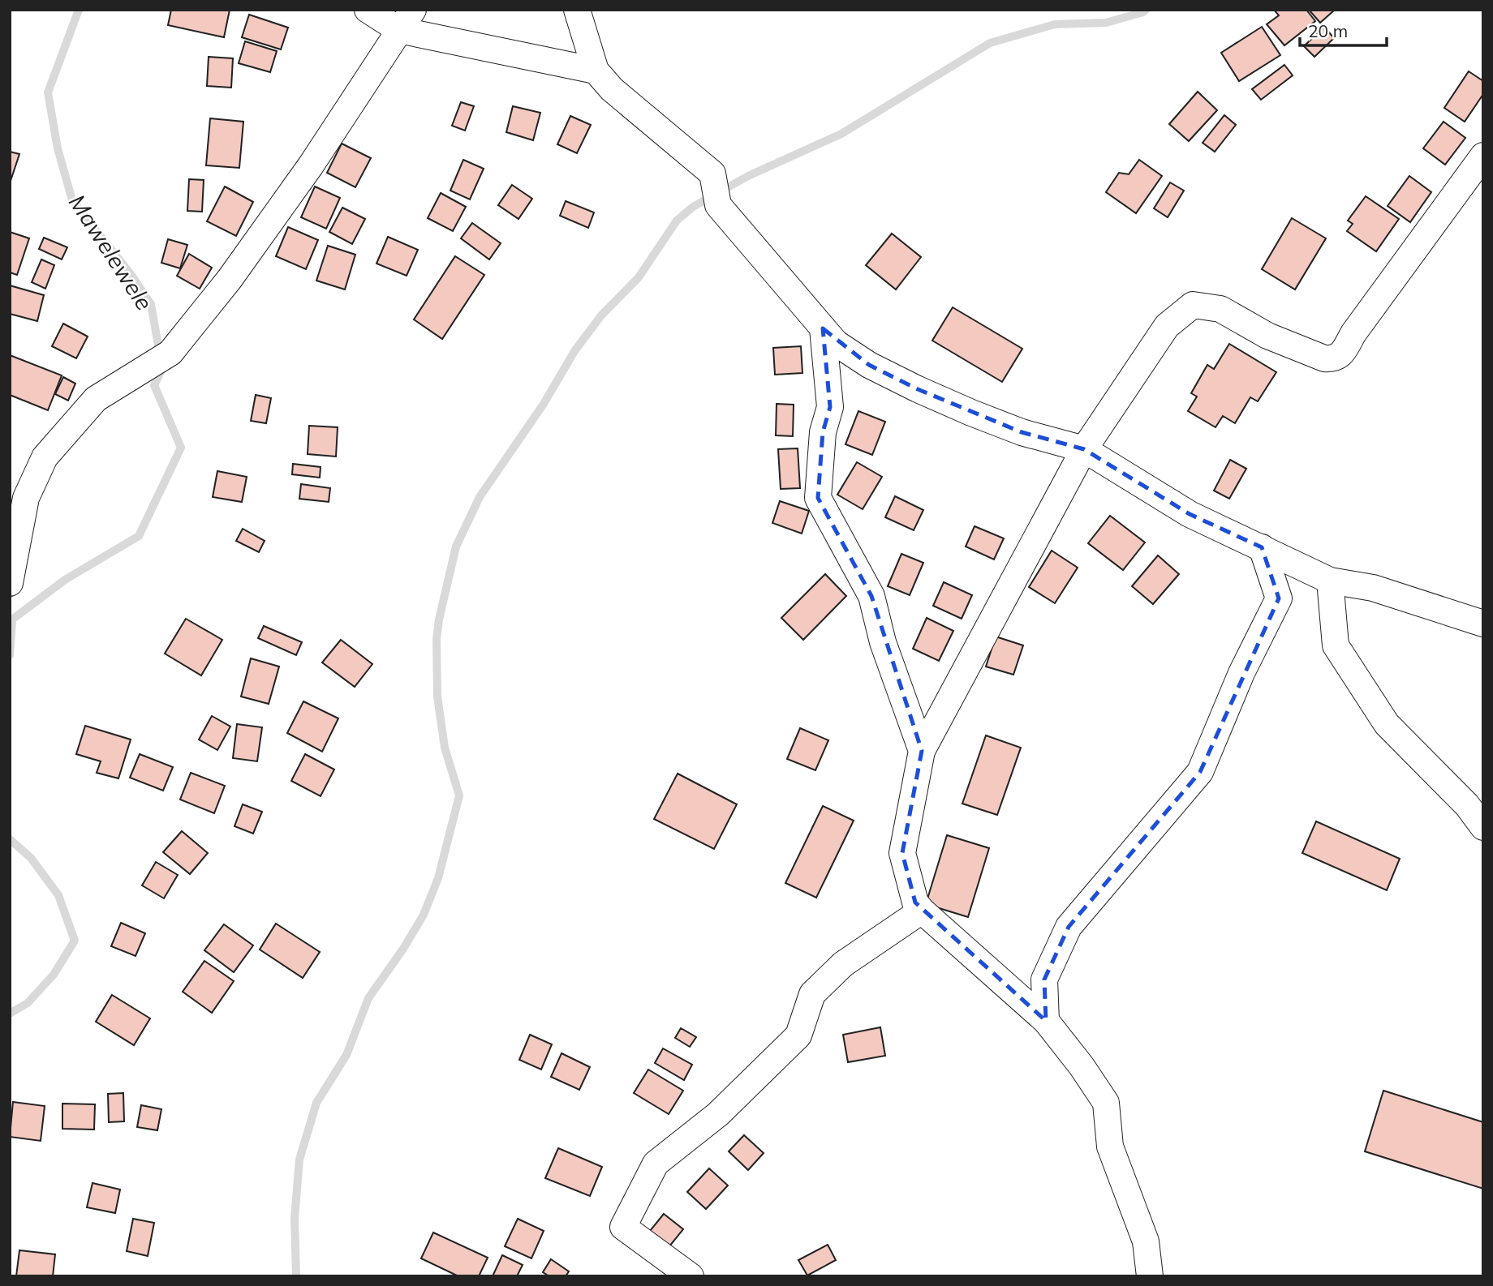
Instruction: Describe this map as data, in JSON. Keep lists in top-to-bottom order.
{
  "water": ["Mawelewele"],
  "scale_bar": "20 m"
}
